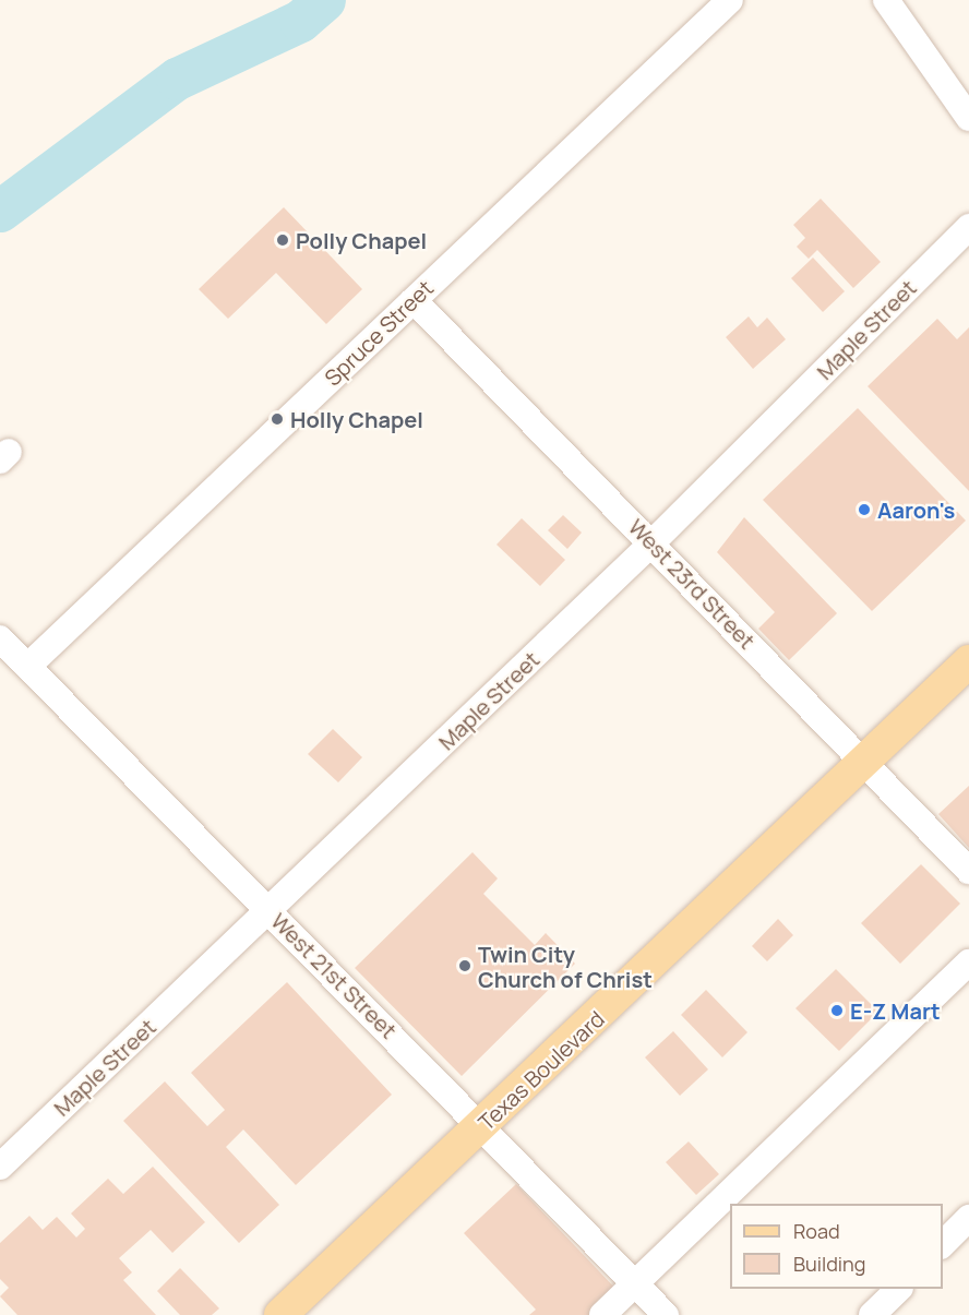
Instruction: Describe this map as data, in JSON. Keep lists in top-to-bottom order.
{
  "streets": {
    "main road": ["Texas Boulevard"],
    "street": [
      "Maple Street",
      "Spruce Street",
      "West 23rd Street",
      "West 21st Street"
    ]
  },
  "crossings": [
    ["Maple Street", "West 23rd Street"],
    ["Maple Street", "West 21st Street"],
    ["Spruce Street", "West 23rd Street"],
    ["Spruce Street", "West 21st Street"],
    ["West 23rd Street", "Texas Boulevard"],
    ["West 21st Street", "Texas Boulevard"]
  ],
  "places": [
    "Polly Chapel",
    "Holly Chapel",
    "Aaron's",
    "Twin City Church of Christ",
    "E-Z Mart"
  ],
  "legend": ["Road", "Building"]
}
